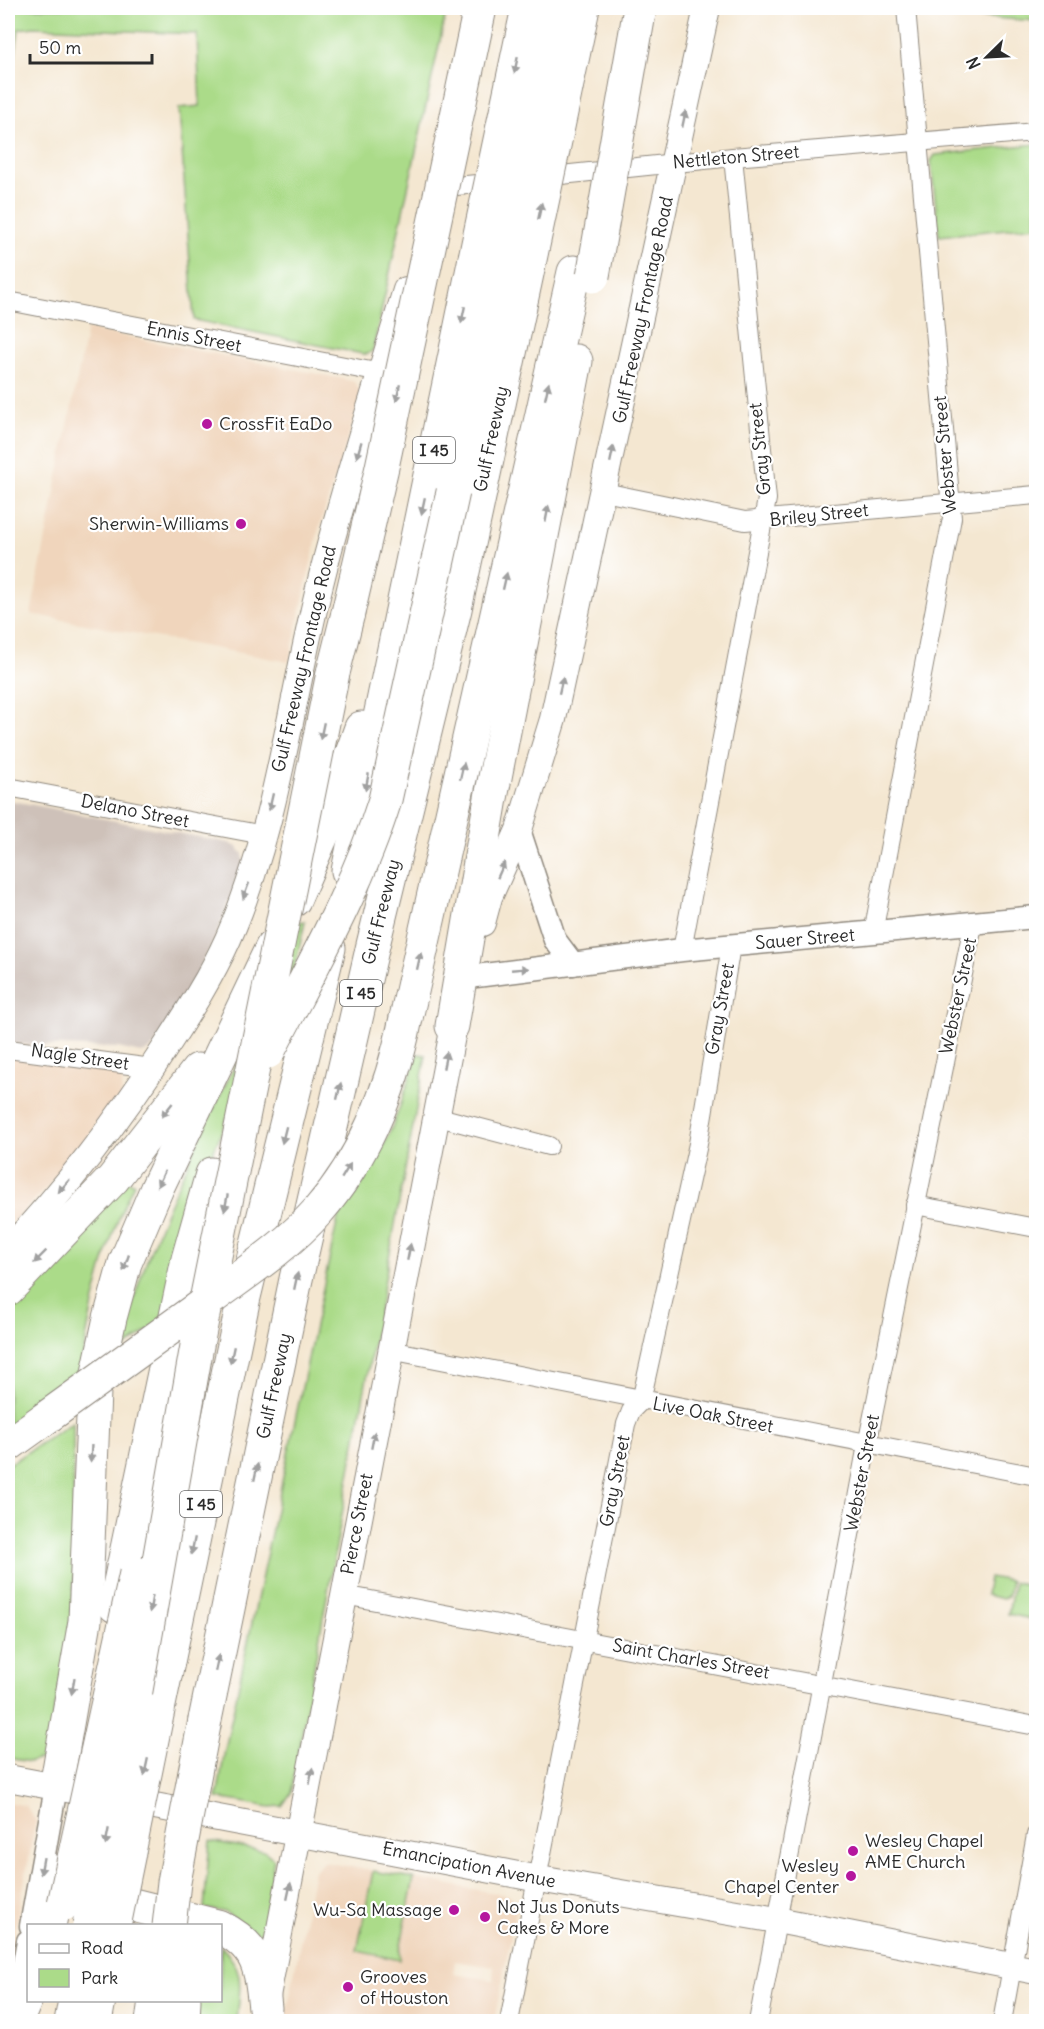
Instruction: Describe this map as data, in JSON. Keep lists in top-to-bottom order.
{
  "streets": {
    "highway": ["Gulf Freeway", "I 45"],
    "main road": ["Gulf Freeway Frontage Road", "Pierce Street", "Emancipation Avenue"],
    "street": [
      "Nettleton Street",
      "Ennis Street",
      "Gray Street",
      "Webster Street",
      "Briley Street",
      "Delano Street",
      "Sauer Street",
      "Nagle Street",
      "Live Oak Street",
      "Saint Charles Street"
    ]
  },
  "crossings": [
    ["Nettleton Street", "Gulf Freeway Frontage Road"],
    ["Nettleton Street", "Gray Street"],
    ["Nettleton Street", "Webster Street"],
    ["Gulf Freeway Frontage Road", "Ennis Street"],
    ["Gulf Freeway Frontage Road", "Briley Street"],
    ["Gulf Freeway Frontage Road", "Delano Street"],
    ["Gulf Freeway Frontage Road", "Sauer Street"],
    ["Gulf Freeway Frontage Road", "Nagle Street"],
    ["Gulf Freeway Frontage Road", "Pierce Street"],
    ["Gulf Freeway", "Emancipation Avenue"],
    ["Gray Street", "Briley Street"],
    ["Gray Street", "Sauer Street"],
    ["Gray Street", "Live Oak Street"],
    ["Gray Street", "Saint Charles Street"],
    ["Gray Street", "Emancipation Avenue"],
    ["Webster Street", "Briley Street"],
    ["Webster Street", "Sauer Street"],
    ["Webster Street", "Live Oak Street"],
    ["Webster Street", "Saint Charles Street"],
    ["Webster Street", "Emancipation Avenue"],
    ["Live Oak Street", "Pierce Street"],
    ["Pierce Street", "Saint Charles Street"],
    ["Pierce Street", "Emancipation Avenue"]
  ],
  "one_way": ["Pierce Street"],
  "places": [
    "CrossFit EaDo",
    "Sherwin-Williams",
    "Wesley Chapel AME Church",
    "Wesley Chapel Center",
    "Wu-Sa Massage",
    "Not Jus Donuts Cakes & More",
    "Grooves of Houston"
  ],
  "legend": ["Road", "Park"],
  "scale_bar": "50 m",
  "north": "bottom left"
}
